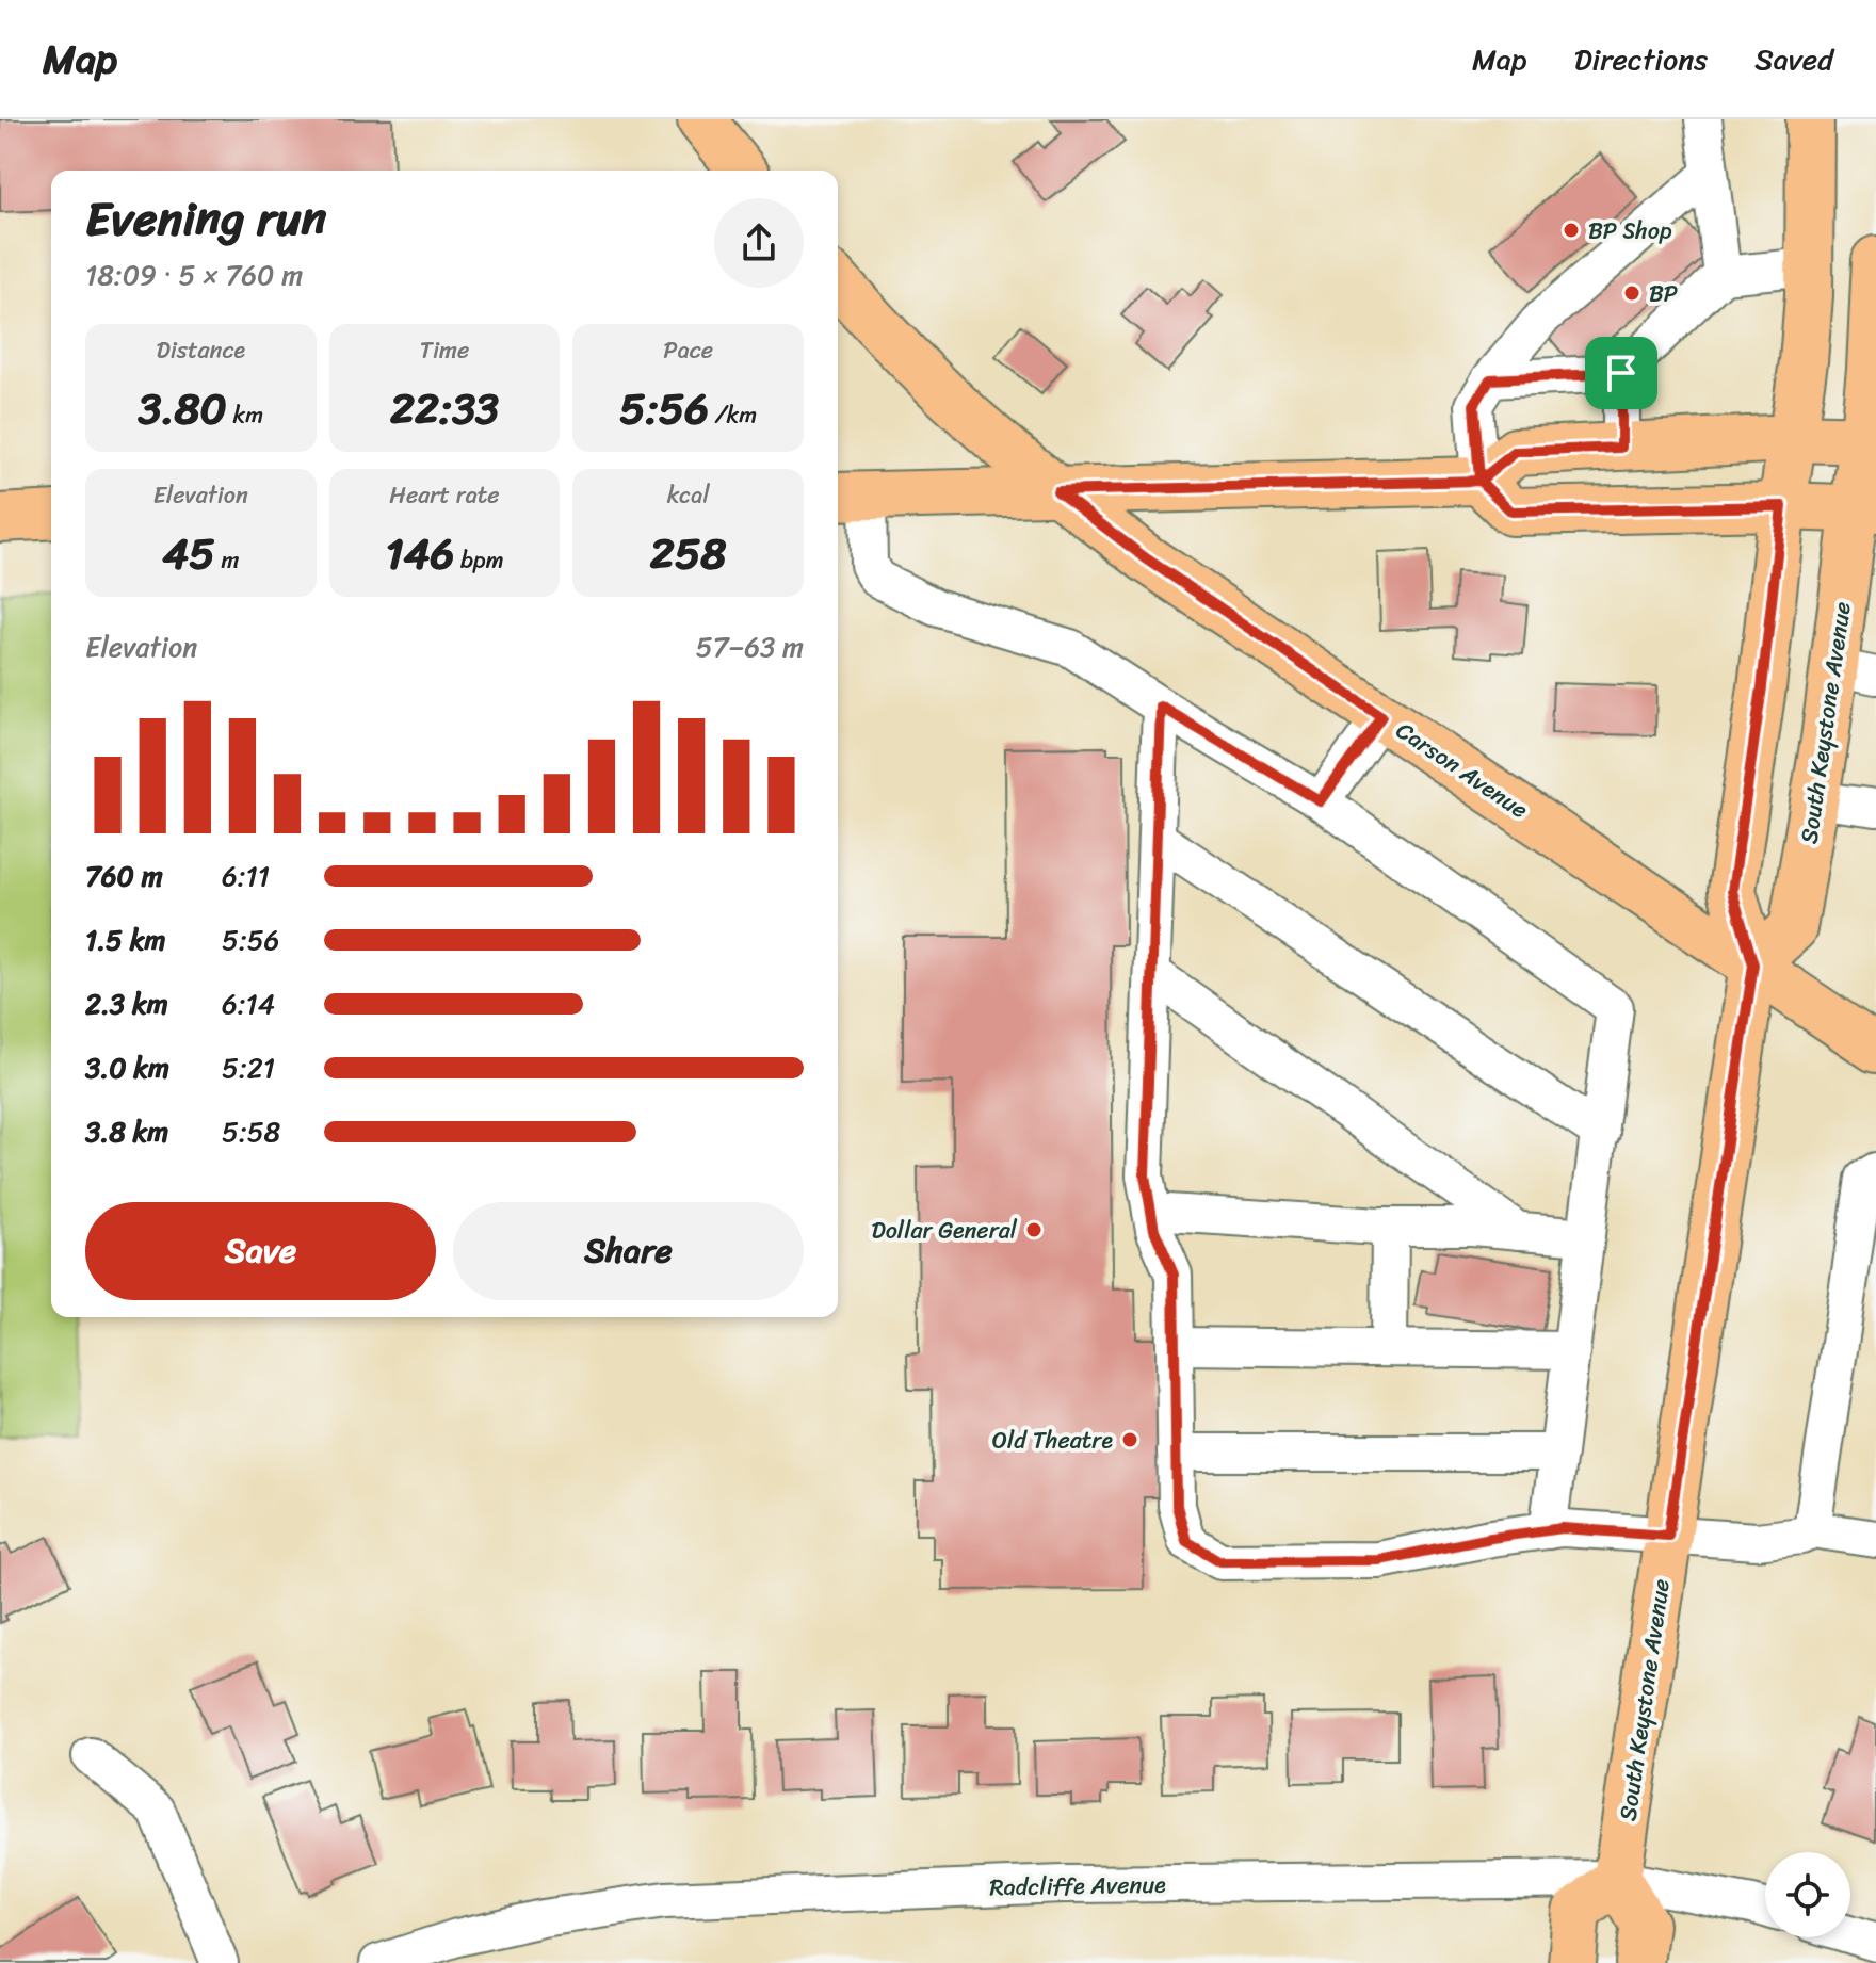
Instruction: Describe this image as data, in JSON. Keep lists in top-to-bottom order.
{
  "streets": {
    "main road": ["South Keystone Avenue", "Carson Avenue"],
    "street": ["Radcliffe Avenue"]
  },
  "crossings": [
    ["South Keystone Avenue", "Carson Avenue"],
    ["South Keystone Avenue", "Radcliffe Avenue"]
  ],
  "places": [
    "BP Shop",
    "BP",
    "Dollar General",
    "Old Theatre"
  ],
  "page": {
    "header": "Map",
    "nav": ["Map", "Directions", "Saved"],
    "heading": ["Evening run", "18:09 · 5 × 760 m"],
    "stats": [
      ["Distance", "3.80 km"],
      ["Time", "22:33"],
      ["Pace", "5:56 /km"],
      ["Elevation", "45 m"],
      ["Heart rate", "146 bpm"],
      ["kcal", "258"]
    ],
    "chart": ["Elevation", "57–63 m"],
    "list": [
      {
        "name": "760 m",
        "note": "6:11"
      },
      {
        "name": "1.5 km",
        "note": "5:56"
      },
      {
        "name": "2.3 km",
        "note": "6:14"
      },
      {
        "name": "3.0 km",
        "note": "5:21"
      },
      {
        "name": "3.8 km",
        "note": "5:58"
      }
    ],
    "buttons": ["Save", "Share"]
  }
}
